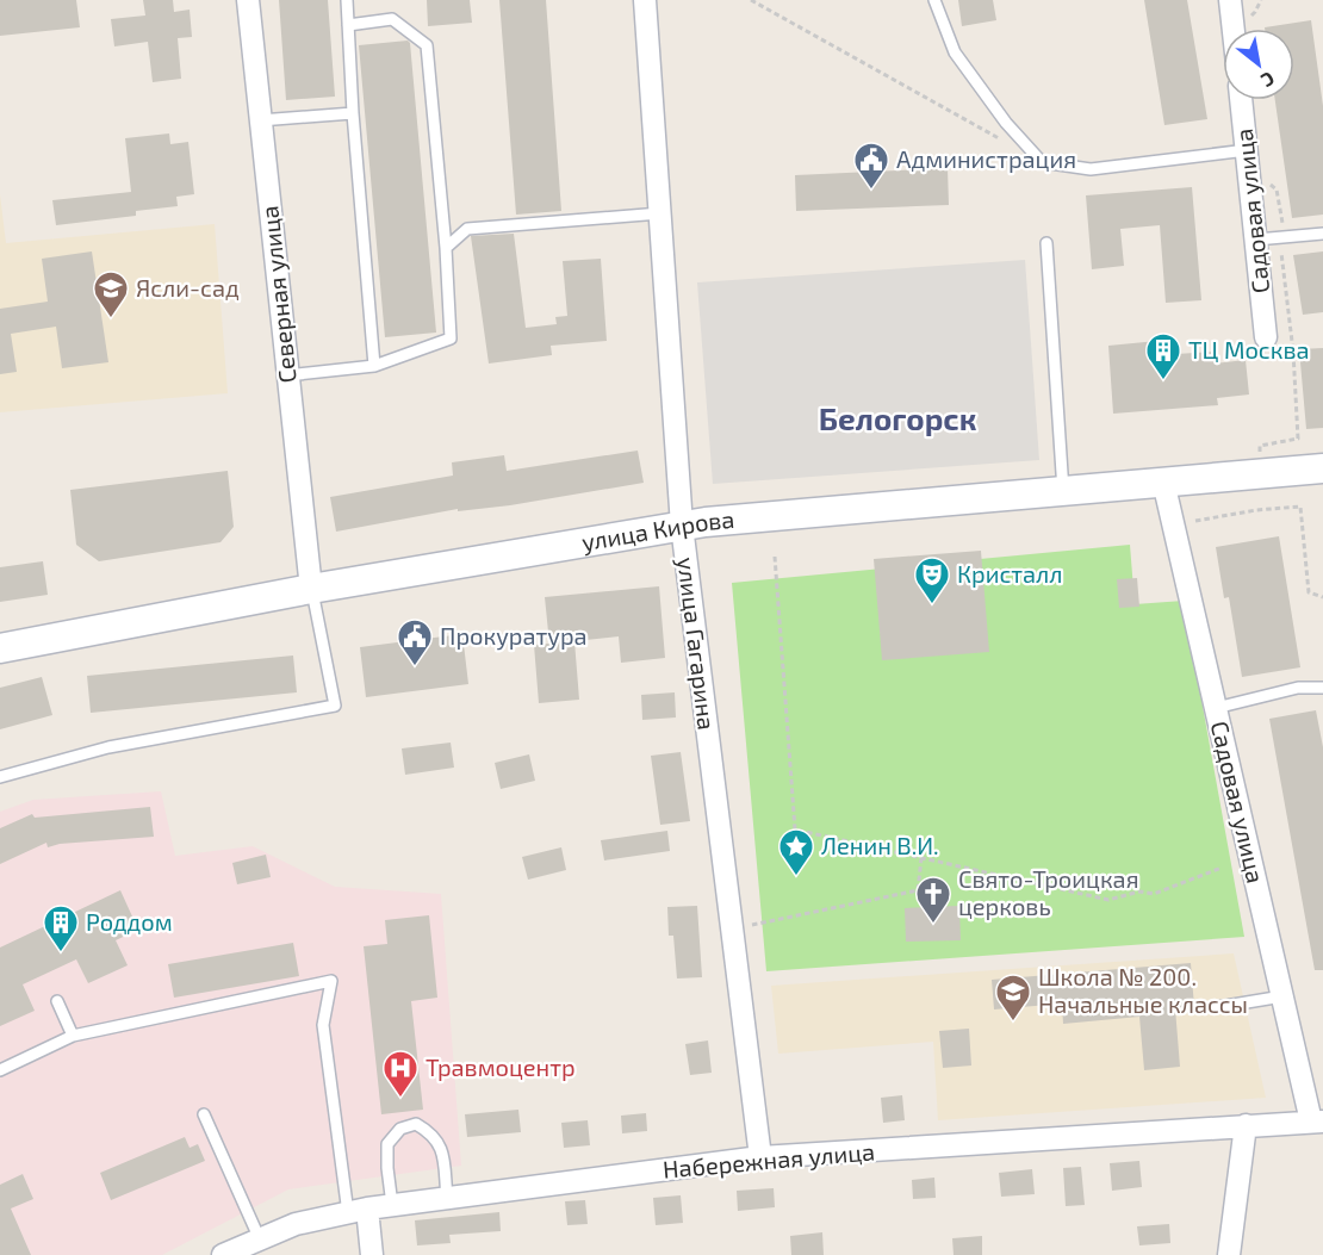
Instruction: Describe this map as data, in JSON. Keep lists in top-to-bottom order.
{
  "streets": {
    "main road": ["улица Кирова"],
    "street": [
      "Садовая улица",
      "Северная улица",
      "улица Гагарина",
      "Набережная улица"
    ]
  },
  "crossings": [
    ["Садовая улица", "улица Кирова"],
    ["Садовая улица", "Набережная улица"],
    ["Северная улица", "улица Кирова"],
    ["улица Кирова", "улица Гагарина"],
    ["улица Гагарина", "Набережная улица"]
  ],
  "districts": ["Белогорск"],
  "places": {
    "public building": ["Администрация", "Прокуратура"],
    "school or university": ["Ясли-сад", "Школа № 200. Начальные классы"],
    "building": ["ТЦ Москва", "Роддом"],
    "theatre": ["Кристалл"],
    "place": ["Ленин В.И."],
    "church": ["Свято-Троицкая церковь"],
    "hospital": ["Травмоцентр"]
  },
  "north": "bottom right"
}
